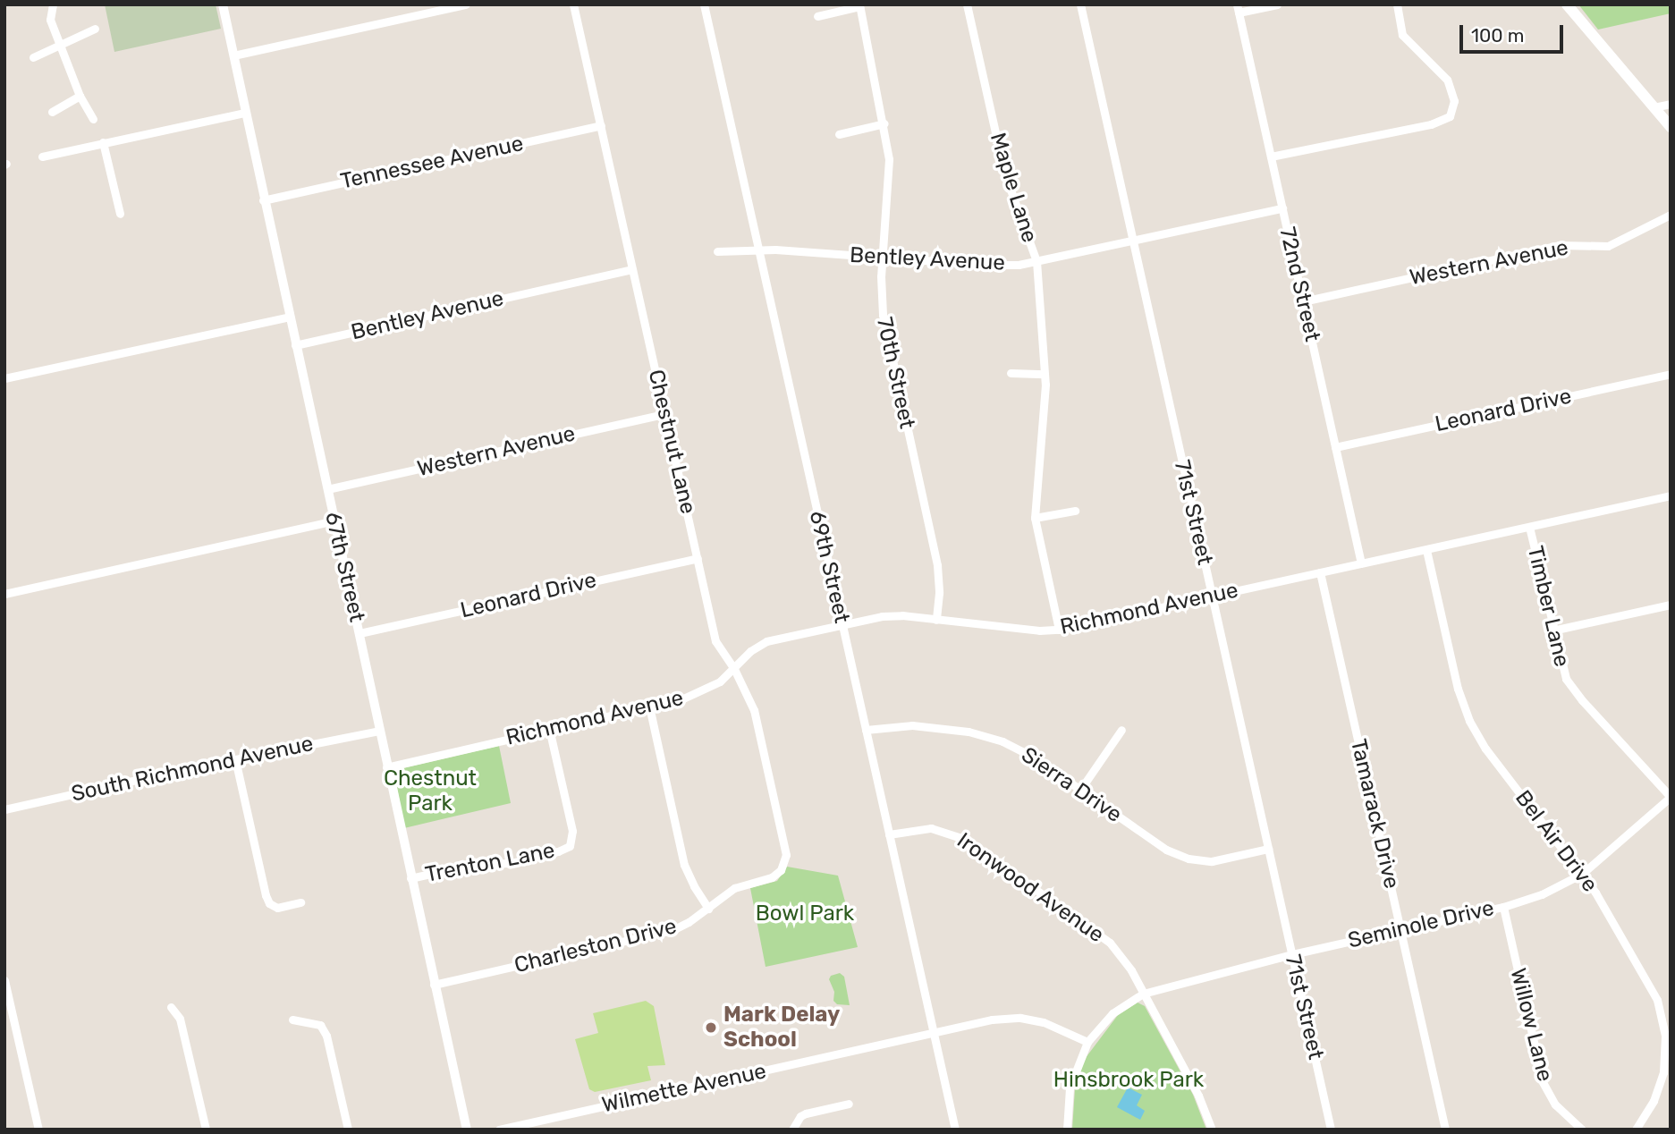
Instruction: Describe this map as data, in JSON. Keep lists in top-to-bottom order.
{
  "streets": {
    "street": [
      "Tennessee Avenue",
      "Maple Lane",
      "Bentley Avenue",
      "Western Avenue",
      "72nd Street",
      "70th Street",
      "Leonard Drive",
      "Chestnut Lane",
      "71st Street",
      "67th Street",
      "69th Street",
      "Timber Lane",
      "Richmond Avenue",
      "South Richmond Avenue",
      "Sierra Drive",
      "Tamarack Drive",
      "Bel Air Drive",
      "Trenton Lane",
      "Ironwood Avenue",
      "Seminole Drive",
      "Charleston Drive",
      "Willow Lane",
      "Wilmette Avenue"
    ]
  },
  "crossings": [
    ["Tennessee Avenue", "Chestnut Lane"],
    ["Tennessee Avenue", "67th Street"],
    ["Maple Lane", "Bentley Avenue"],
    ["Maple Lane", "Richmond Avenue"],
    ["Bentley Avenue", "72nd Street"],
    ["Bentley Avenue", "70th Street"],
    ["Bentley Avenue", "Chestnut Lane"],
    ["Bentley Avenue", "71st Street"],
    ["Bentley Avenue", "67th Street"],
    ["Bentley Avenue", "69th Street"],
    ["Western Avenue", "72nd Street"],
    ["Western Avenue", "Chestnut Lane"],
    ["Western Avenue", "67th Street"],
    ["72nd Street", "Leonard Drive"],
    ["72nd Street", "Richmond Avenue"],
    ["70th Street", "Richmond Avenue"],
    ["Leonard Drive", "Chestnut Lane"],
    ["Leonard Drive", "67th Street"],
    ["Chestnut Lane", "Richmond Avenue"],
    ["Chestnut Lane", "Charleston Drive"],
    ["71st Street", "Richmond Avenue"],
    ["71st Street", "Sierra Drive"],
    ["71st Street", "Seminole Drive"],
    ["67th Street", "Richmond Avenue"],
    ["67th Street", "South Richmond Avenue"],
    ["67th Street", "Trenton Lane"],
    ["67th Street", "Charleston Drive"],
    ["69th Street", "Richmond Avenue"],
    ["69th Street", "Sierra Drive"],
    ["69th Street", "Ironwood Avenue"],
    ["69th Street", "Wilmette Avenue"],
    ["Timber Lane", "Richmond Avenue"],
    ["Timber Lane", "Seminole Drive"],
    ["Richmond Avenue", "Tamarack Drive"],
    ["Richmond Avenue", "Bel Air Drive"],
    ["Richmond Avenue", "Trenton Lane"],
    ["Tamarack Drive", "Seminole Drive"],
    ["Bel Air Drive", "Seminole Drive"],
    ["Ironwood Avenue", "Seminole Drive"],
    ["Seminole Drive", "Willow Lane"],
    ["Seminole Drive", "Wilmette Avenue"]
  ],
  "parks": ["Chestnut Park", "Bowl Park", "Hinsbrook Park"],
  "places": ["Mark Delay School"],
  "scale_bar": "100 m"
}
